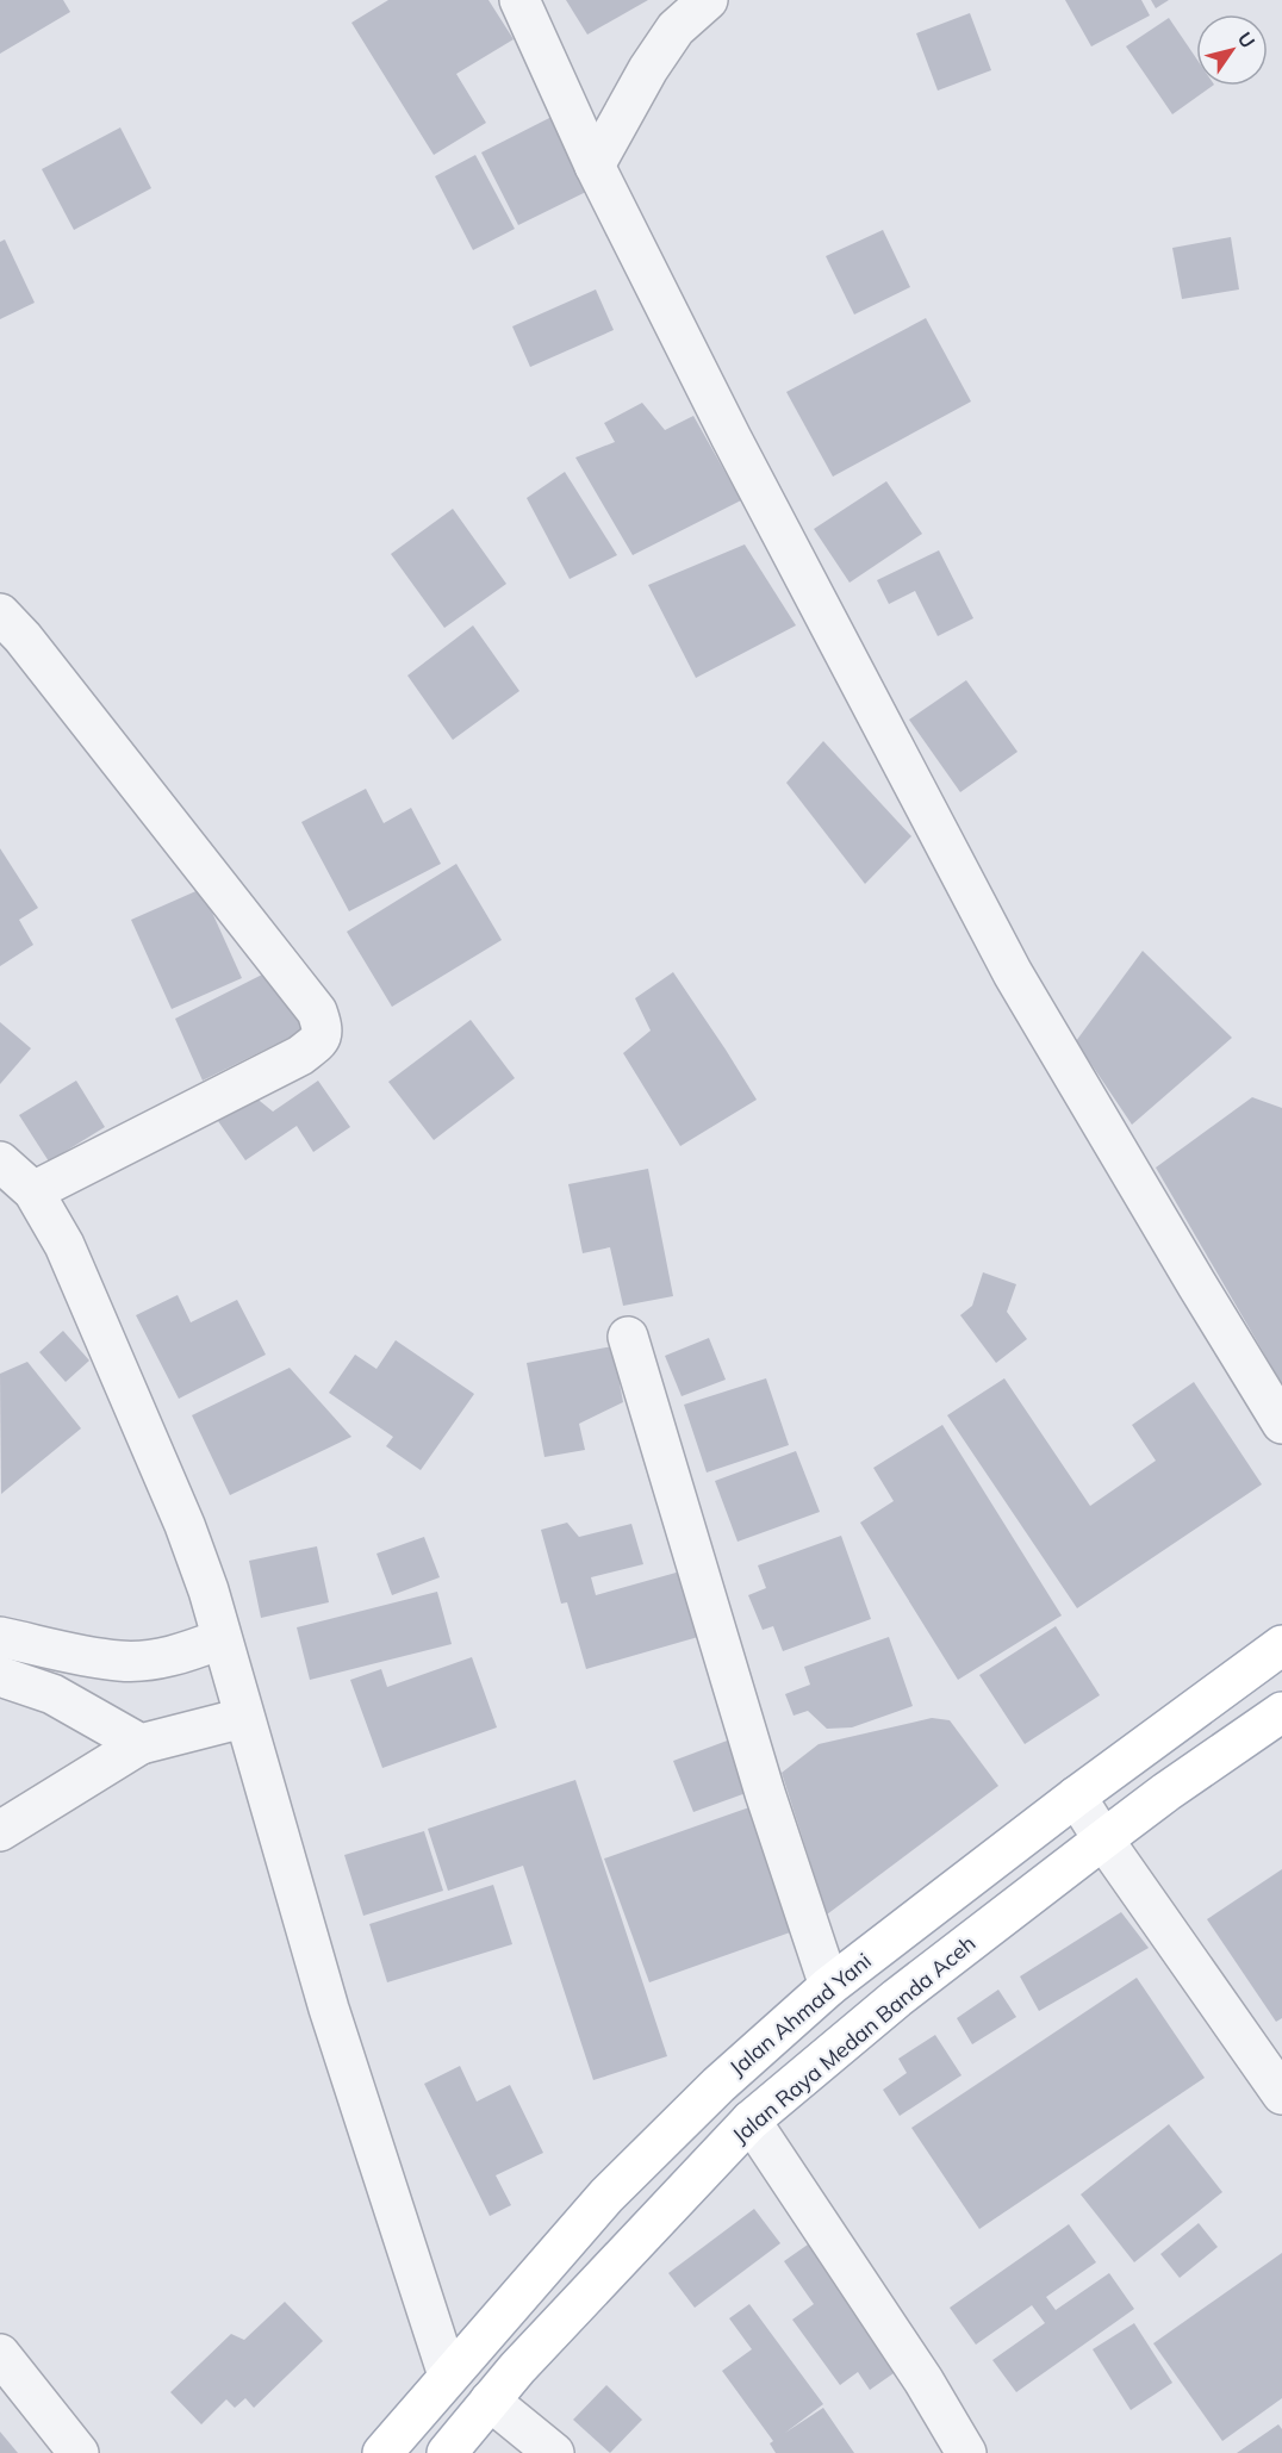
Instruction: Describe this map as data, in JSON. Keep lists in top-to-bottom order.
{
  "streets": {
    "main road": ["Jalan Ahmad Yani", "Jalan Raya Medan Banda Aceh"]
  },
  "north": "top right"
}
